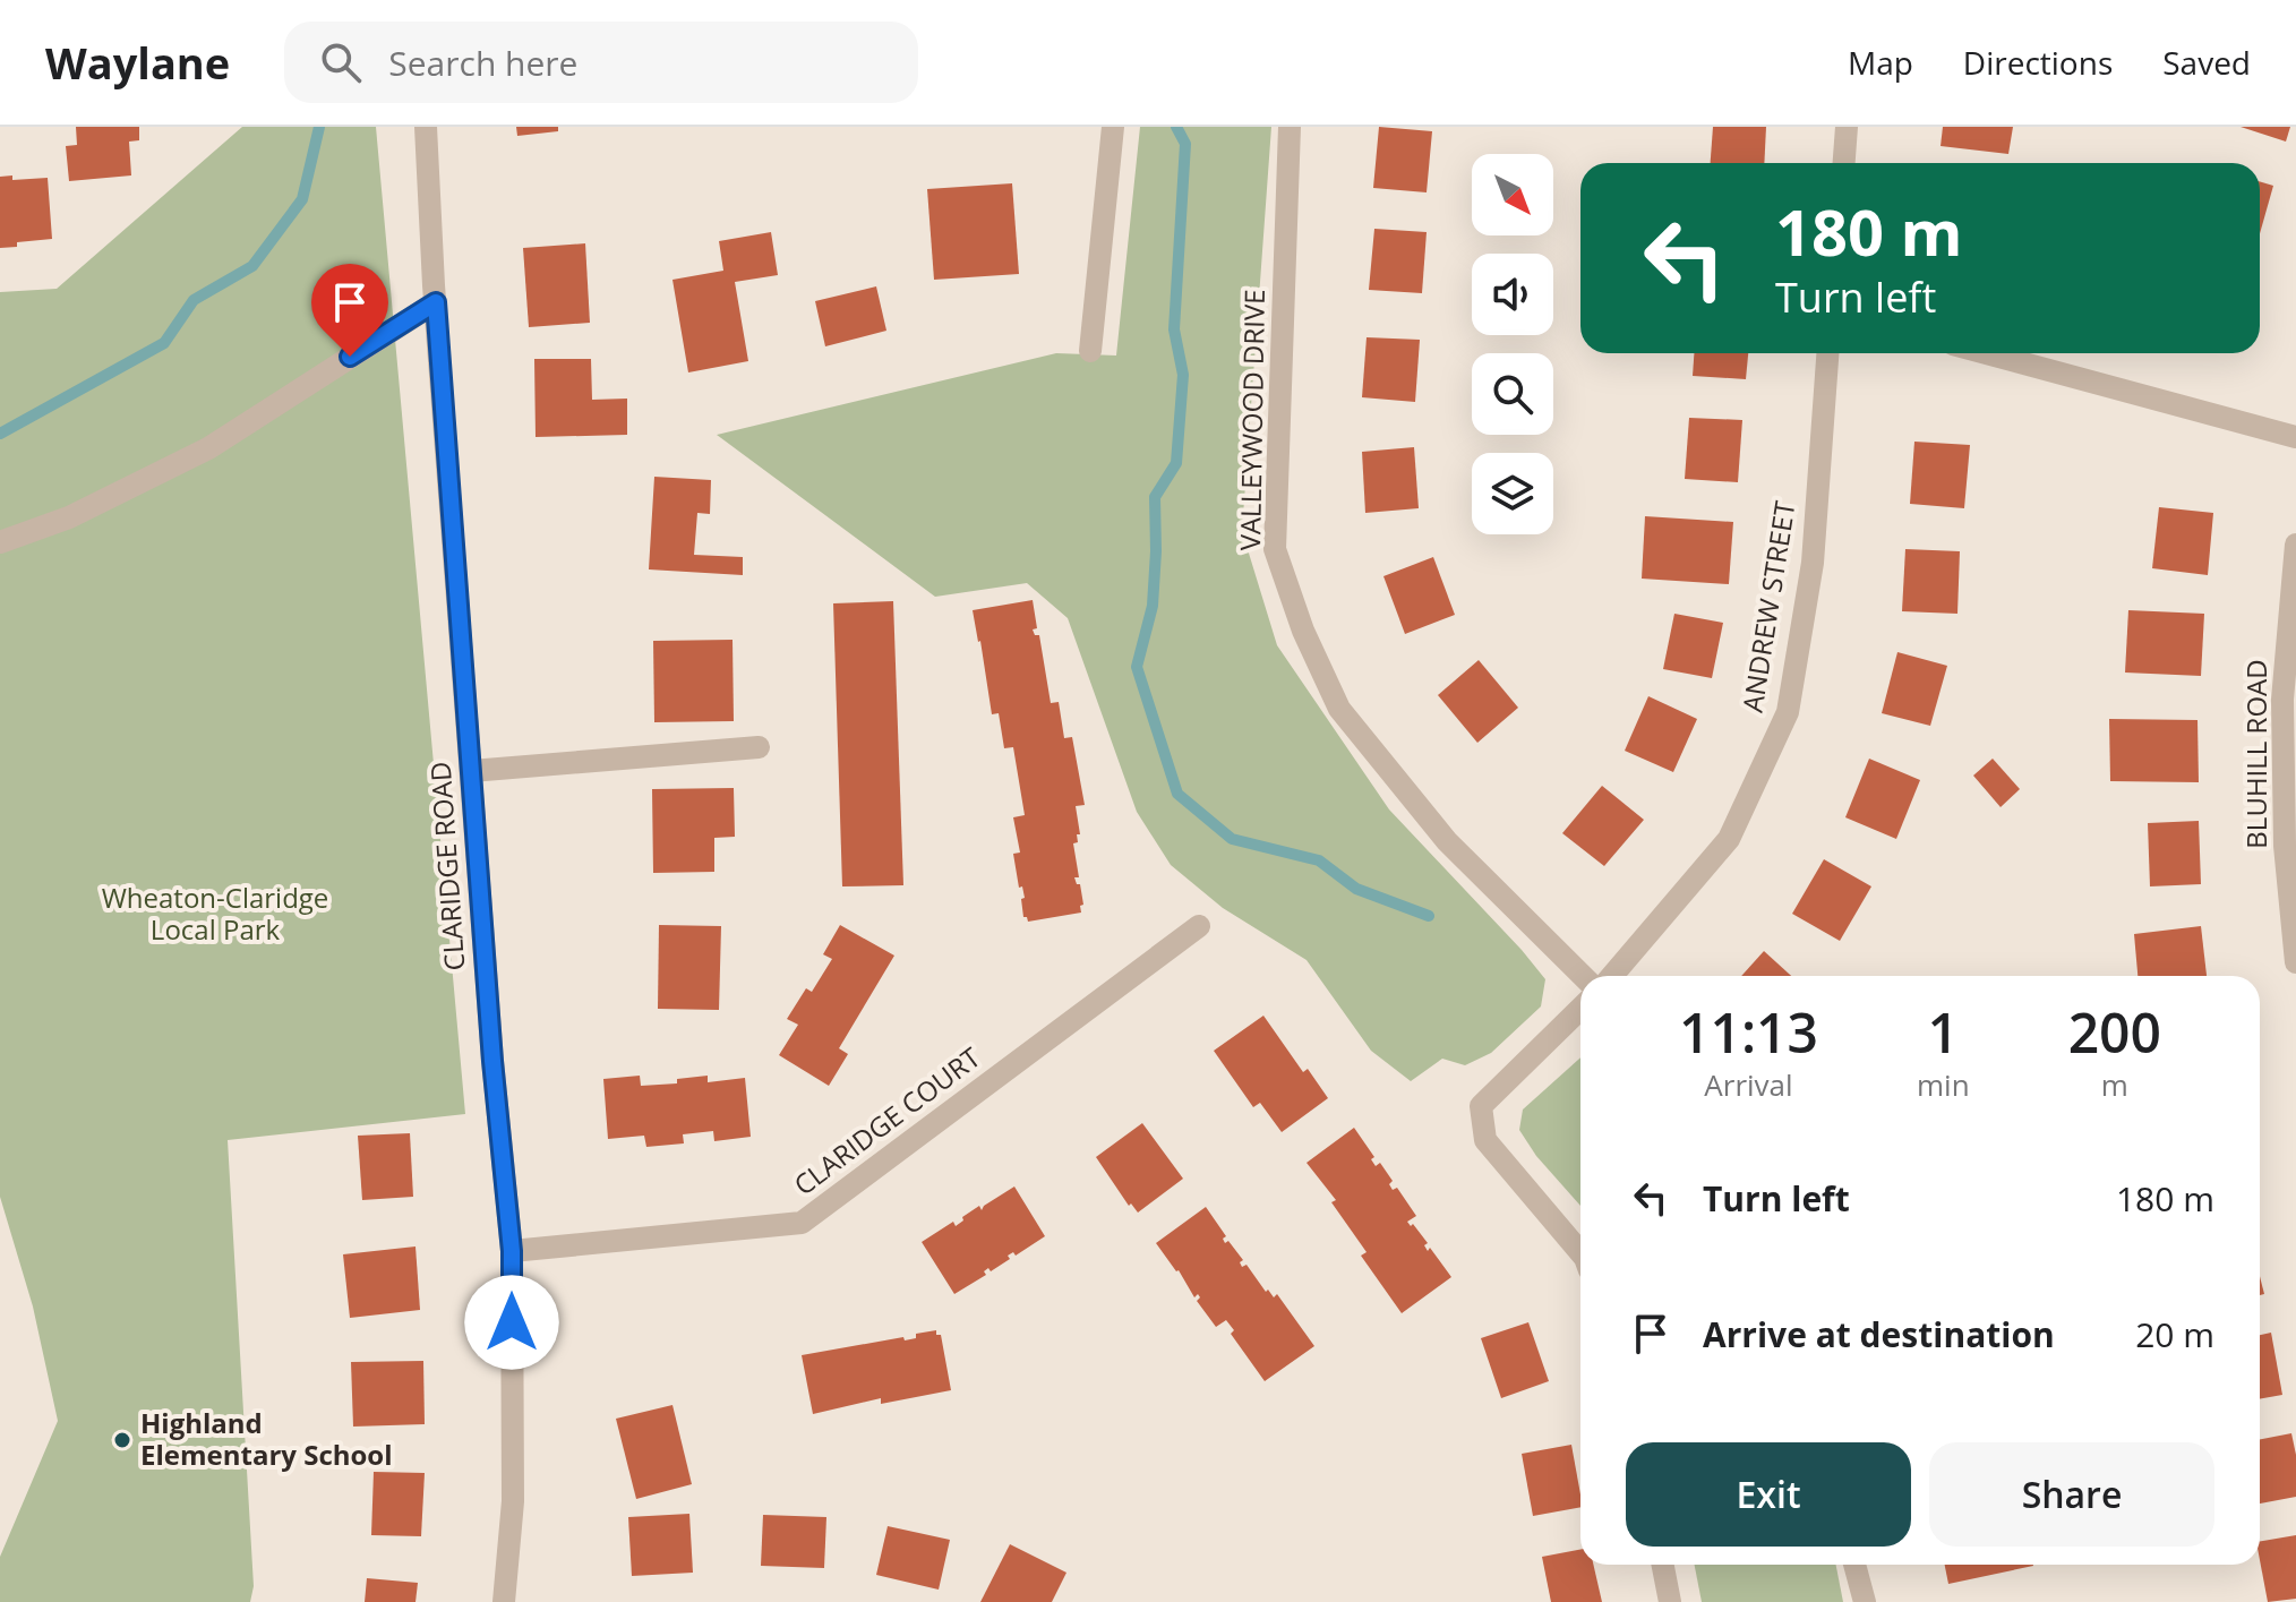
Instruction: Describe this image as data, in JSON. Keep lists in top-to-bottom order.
{
  "streets": {
    "street": [
      "VALLEYWOOD DRIVE",
      "ANDREW STREET",
      "BLUHILL ROAD",
      "CLARIDGE ROAD",
      "CLARIDGE COURT"
    ]
  },
  "crossings": [
    ["CLARIDGE ROAD", "CLARIDGE COURT"]
  ],
  "parks": ["Wheaton-Claridge Local Park"],
  "places": ["Highland Elementary School"],
  "north": "bottom right",
  "page": {
    "header": "Waylane",
    "search": "Search here",
    "nav": ["Map", "Directions", "Saved"],
    "turn": ["180 m", "Turn left"],
    "eta": [
      "11:13",
      "Arrival",
      "1",
      "min",
      "200",
      "m"
    ],
    "list": [
      {
        "name": "Turn left",
        "value": "180 m"
      },
      {
        "name": "Arrive at destination",
        "value": "20 m"
      }
    ],
    "buttons": ["Exit", "Share"]
  }
}
